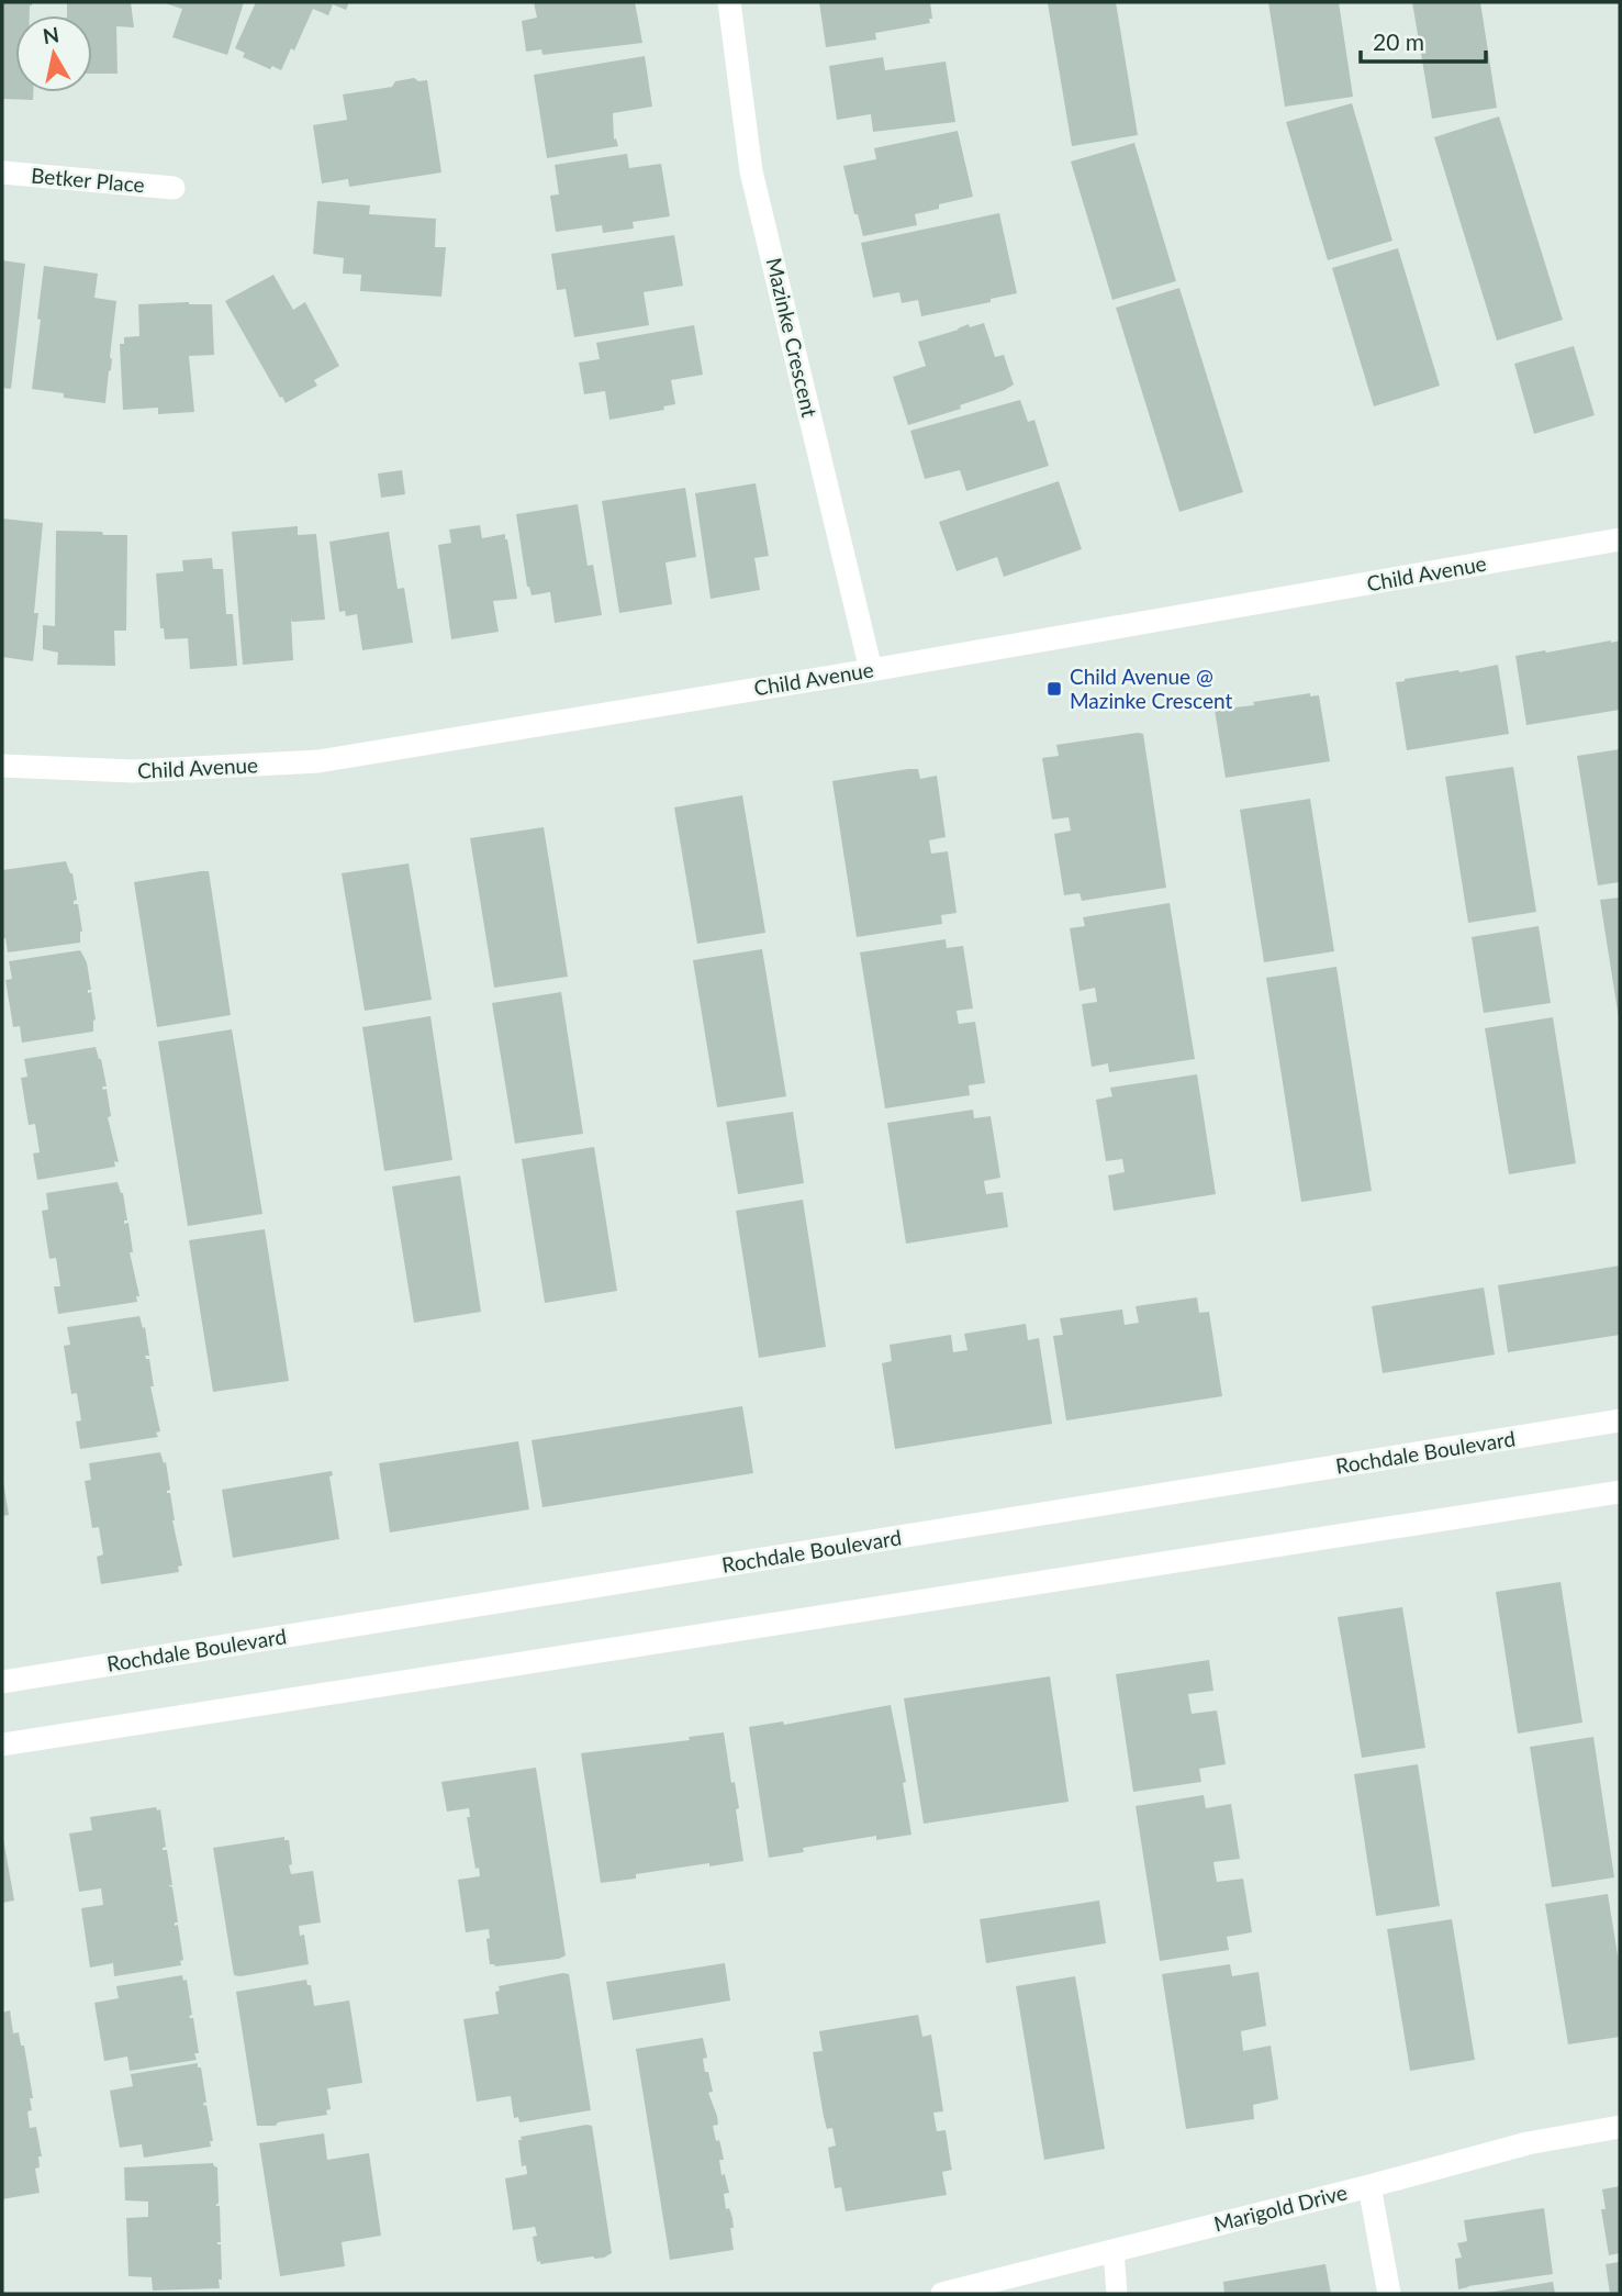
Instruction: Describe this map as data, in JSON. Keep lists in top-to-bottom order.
{
  "streets": {
    "street": [
      "Betker Place",
      "Mazinke Crescent",
      "Child Avenue",
      "Rochdale Boulevard",
      "Marigold Drive"
    ]
  },
  "crossings": [
    ["Mazinke Crescent", "Child Avenue"]
  ],
  "places": {
    "transit": ["Child Avenue @ Mazinke Crescent"]
  },
  "scale_bar": "20 m",
  "north": "top"
}
